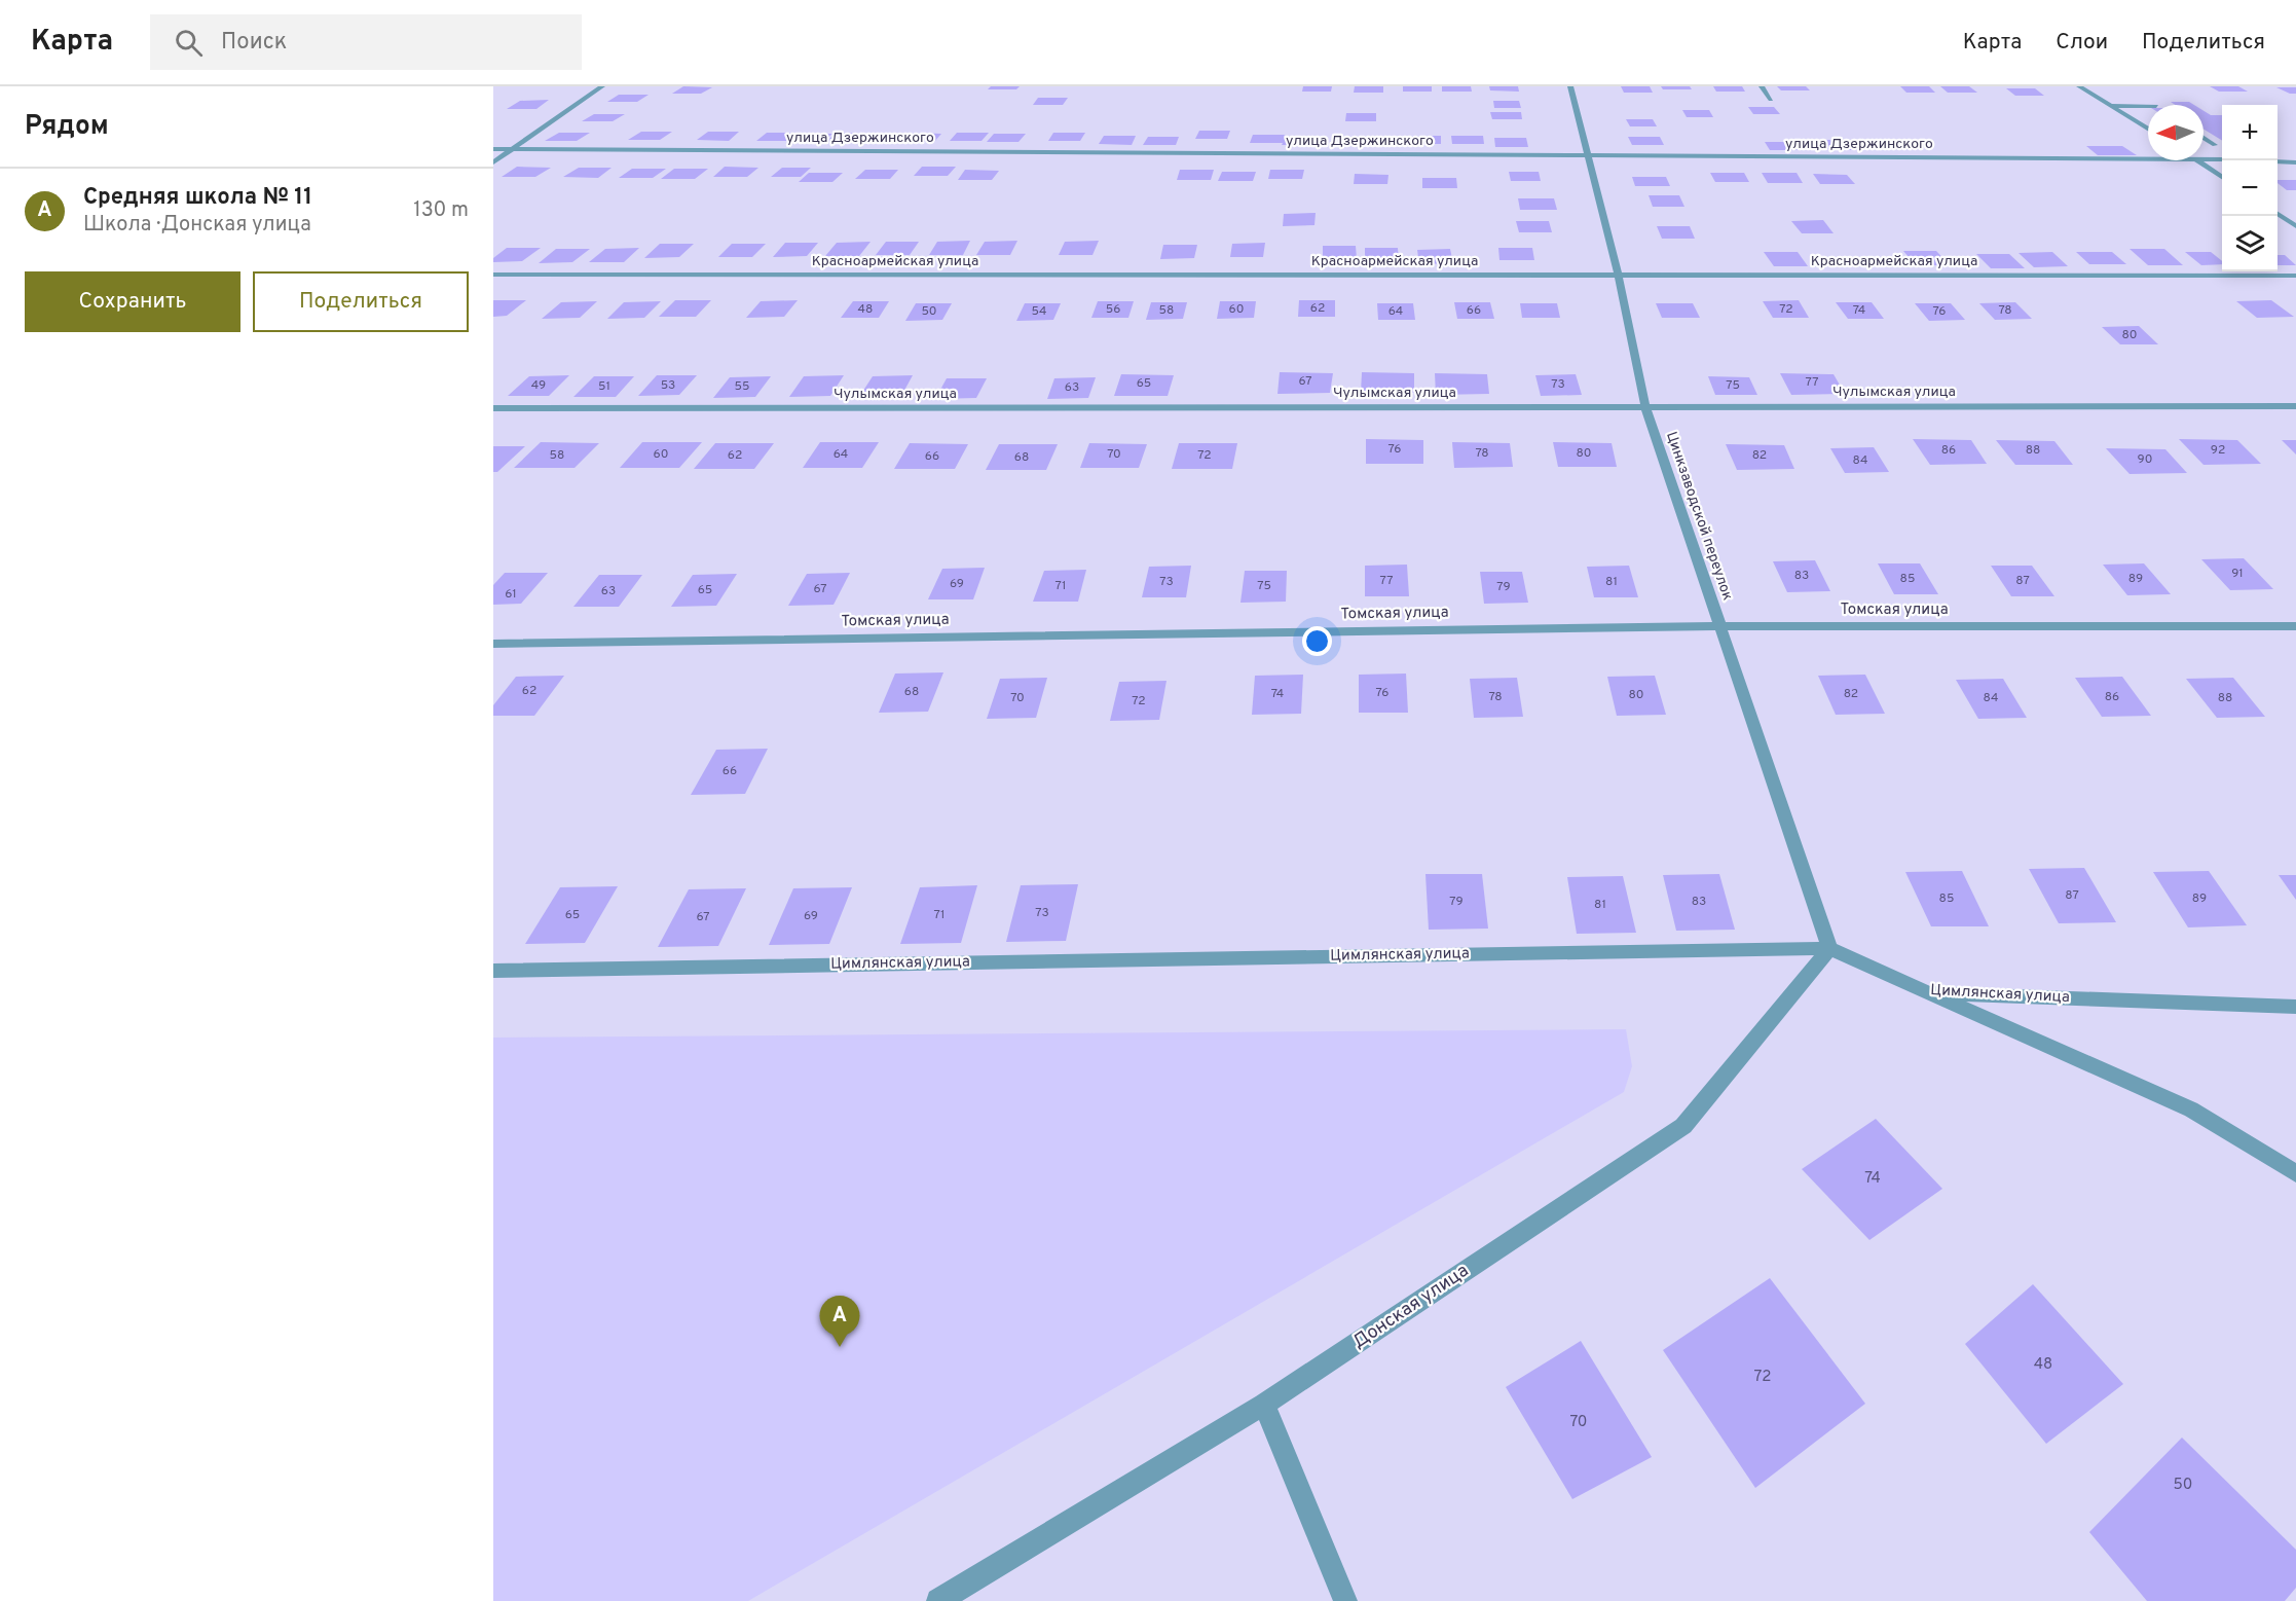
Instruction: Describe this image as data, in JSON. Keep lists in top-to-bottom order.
{
  "streets": {
    "street": [
      "улица Дзержинского",
      "Красноармейская улица",
      "Чулымская улица",
      "Цинкзаводской переулок",
      "Томская улица",
      "Цимлянская улица",
      "Донская улица"
    ]
  },
  "crossings": [
    ["улица Дзержинского", "Цинкзаводской переулок"],
    ["Красноармейская улица", "Цинкзаводской переулок"],
    ["Чулымская улица", "Цинкзаводской переулок"],
    ["Цинкзаводской переулок", "Томская улица"],
    ["Цинкзаводской переулок", "Цимлянская улица"],
    ["Цинкзаводской переулок", "Донская улица"],
    ["Цимлянская улица", "Донская улица"]
  ],
  "house_numbers": [
    "62",
    "48",
    "56",
    "60",
    "72",
    "58",
    "66",
    "74",
    "78",
    "50",
    "54",
    "64",
    "76",
    "80",
    "67",
    "77",
    "65",
    "73",
    "49",
    "53",
    "75",
    "51",
    "55",
    "63",
    "76",
    "86",
    "88",
    "92",
    "78",
    "80",
    "60",
    "64",
    "70",
    "58",
    "62",
    "72",
    "82",
    "66",
    "68",
    "90",
    "84",
    "91",
    "83",
    "85",
    "89",
    "77",
    "87",
    "73",
    "81",
    "69",
    "71",
    "75",
    "79",
    "67",
    "65",
    "63",
    "61",
    "62",
    "68",
    "76",
    "74",
    "82",
    "80",
    "78",
    "86",
    "70",
    "84",
    "88",
    "72",
    "66",
    "87",
    "85",
    "89",
    "79",
    "83",
    "81",
    "73",
    "65",
    "71",
    "69",
    "67",
    "74",
    "48",
    "72",
    "70",
    "50"
  ],
  "north": "left",
  "page": {
    "header": "Карта",
    "search": "Поиск",
    "nav": ["Карта", "Слои", "Поделиться"],
    "heading": "Рядом",
    "map_buttons": ["+", "−"],
    "list": [
      {
        "mark": "A",
        "name": "Средняя школа № 11",
        "note": "Школа · Донская улица",
        "value": "130 m"
      }
    ],
    "buttons": ["Сохранить", "Поделиться"],
    "pins": "A"
  }
}
